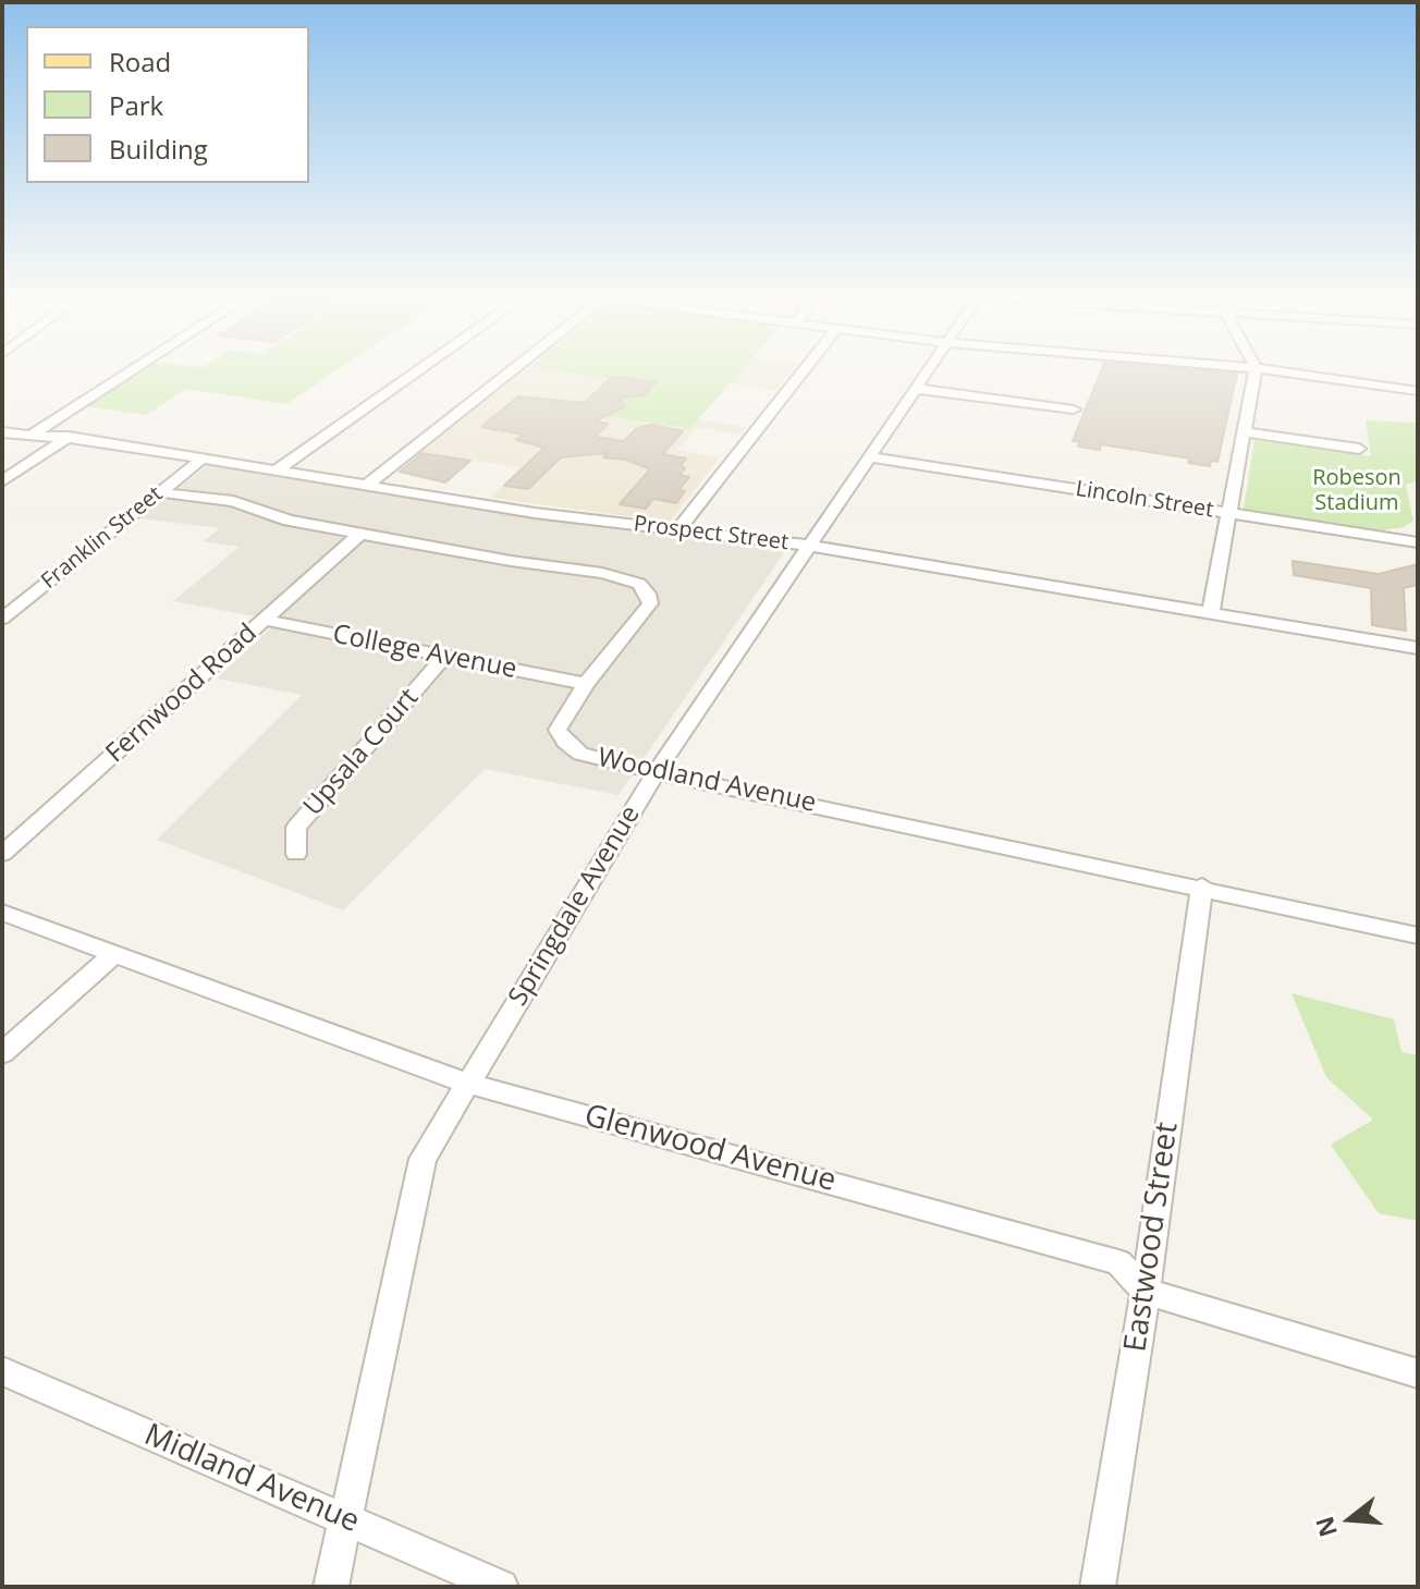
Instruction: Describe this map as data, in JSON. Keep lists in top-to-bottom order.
{
  "streets": {
    "street": [
      "Lincoln Street",
      "Prospect Street",
      "Franklin Street",
      "College Avenue",
      "Fernwood Road",
      "Upsala Court",
      "Woodland Avenue",
      "Springdale Avenue",
      "Glenwood Avenue",
      "Eastwood Street",
      "Midland Avenue"
    ]
  },
  "crossings": [
    ["Lincoln Street", "Springdale Avenue"],
    ["Prospect Street", "Franklin Street"],
    ["Prospect Street", "Springdale Avenue"],
    ["Franklin Street", "Woodland Avenue"],
    ["College Avenue", "Fernwood Road"],
    ["College Avenue", "Upsala Court"],
    ["College Avenue", "Woodland Avenue"],
    ["Fernwood Road", "Woodland Avenue"],
    ["Woodland Avenue", "Springdale Avenue"],
    ["Woodland Avenue", "Eastwood Street"],
    ["Springdale Avenue", "Glenwood Avenue"],
    ["Springdale Avenue", "Midland Avenue"],
    ["Glenwood Avenue", "Eastwood Street"]
  ],
  "parks": ["Robeson Stadium"],
  "legend": ["Road", "Park", "Building"],
  "north": "left"
}
